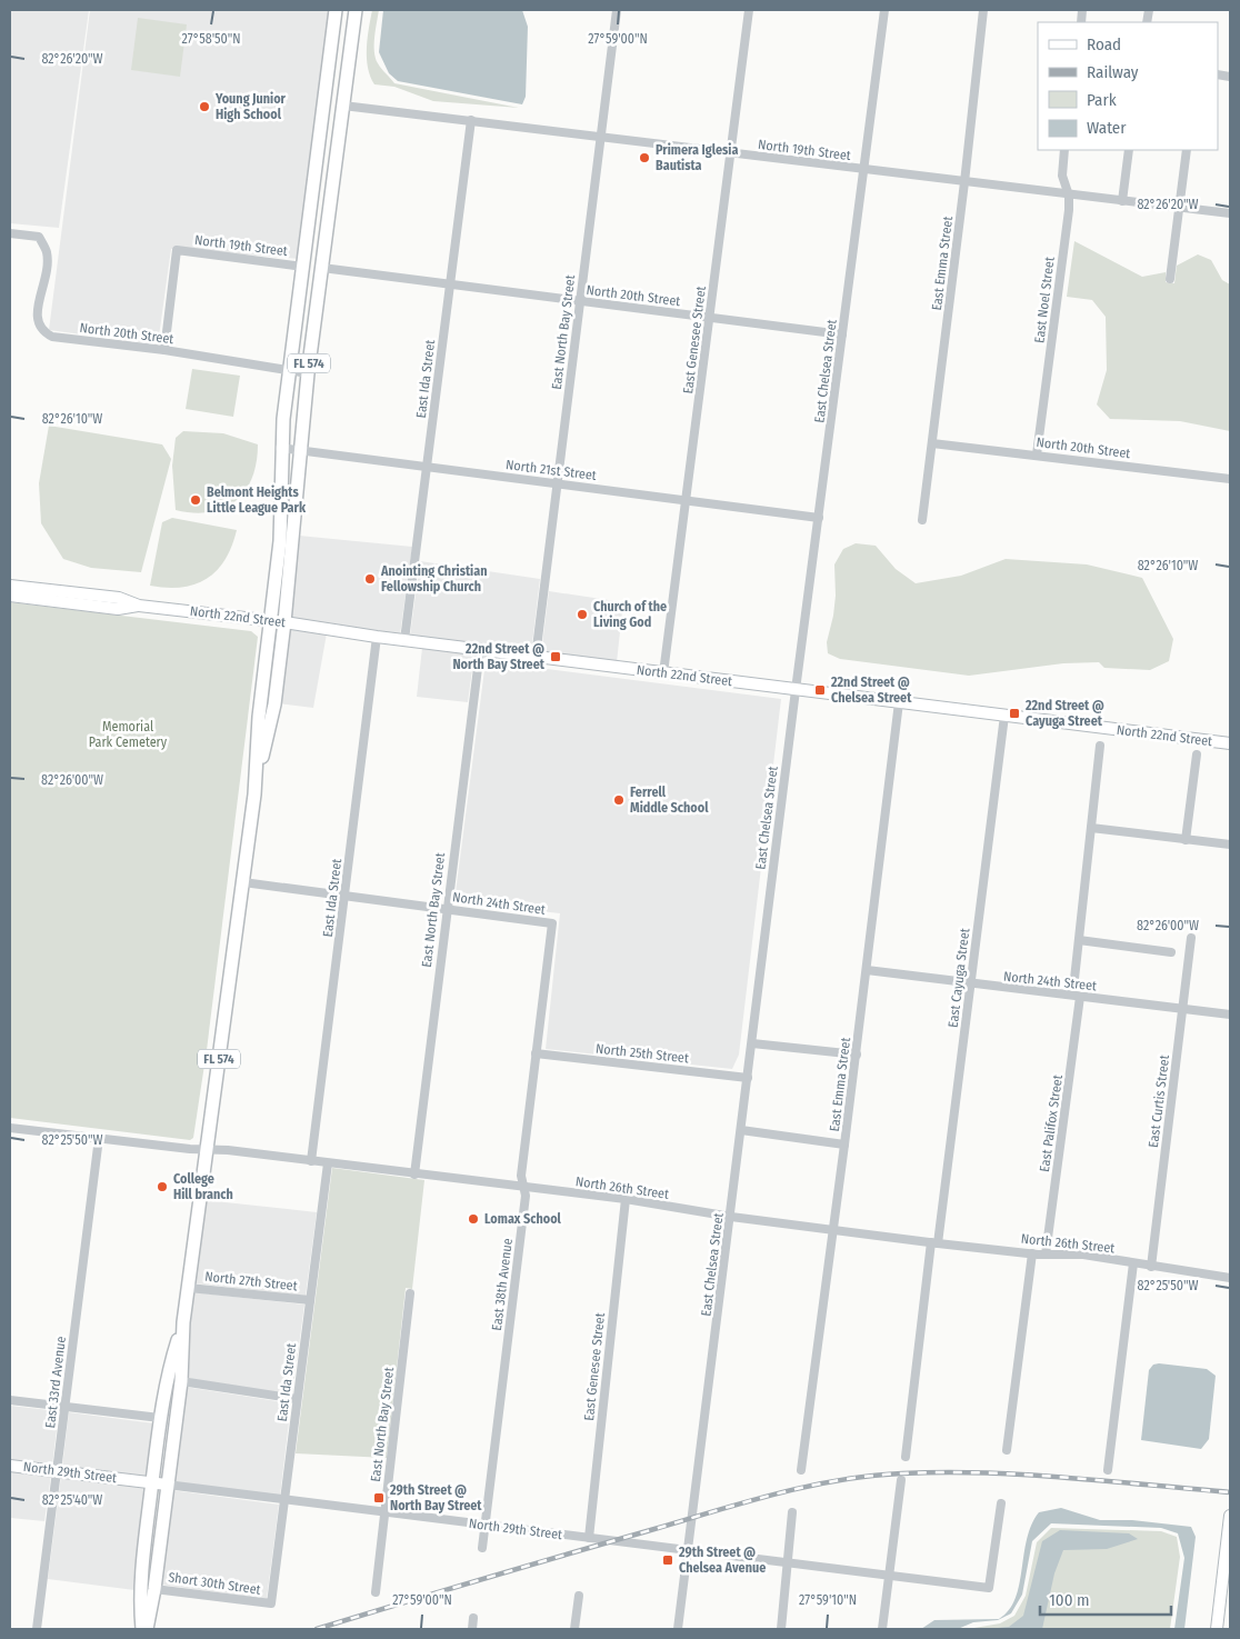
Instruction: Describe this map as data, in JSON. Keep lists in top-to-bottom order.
{
  "streets": {
    "main road": ["FL 574", "North 22nd Street", "North 29th Street"],
    "street": [
      "North 19th Street",
      "East Emma Street",
      "North 20th Street",
      "East Noel Street",
      "East North Bay Street",
      "East Genesee Street",
      "East Chelsea Street",
      "East Ida Street",
      "North 21st Street",
      "North 24th Street",
      "East Cayuga Street",
      "North 25th Street",
      "East Curtis Street",
      "East Palifox Street",
      "North 26th Street",
      "North 27th Street",
      "East 38th Avenue",
      "East 33rd Avenue",
      "Short 30th Street"
    ]
  },
  "crossings": [
    ["North 19th Street", "East Emma Street"],
    ["North 19th Street", "North 20th Street"],
    ["North 19th Street", "East Noel Street"],
    ["North 19th Street", "East North Bay Street"],
    ["North 19th Street", "East Genesee Street"],
    ["North 19th Street", "FL 574"],
    ["North 19th Street", "East Chelsea Street"],
    ["North 19th Street", "East Ida Street"],
    ["East Emma Street", "North 20th Street"],
    ["East Emma Street", "North 22nd Street"],
    ["East Emma Street", "North 24th Street"],
    ["East Emma Street", "North 26th Street"],
    ["North 20th Street", "East Noel Street"],
    ["North 20th Street", "East North Bay Street"],
    ["North 20th Street", "East Genesee Street"],
    ["North 20th Street", "FL 574"],
    ["North 20th Street", "East Chelsea Street"],
    ["North 20th Street", "East Ida Street"],
    ["East North Bay Street", "North 21st Street"],
    ["East North Bay Street", "North 22nd Street"],
    ["East North Bay Street", "North 24th Street"],
    ["East North Bay Street", "North 26th Street"],
    ["East North Bay Street", "North 29th Street"],
    ["East Genesee Street", "North 21st Street"],
    ["East Genesee Street", "North 22nd Street"],
    ["East Genesee Street", "North 26th Street"],
    ["East Genesee Street", "North 29th Street"],
    ["FL 574", "North 21st Street"],
    ["FL 574", "North 22nd Street"],
    ["FL 574", "North 24th Street"],
    ["FL 574", "North 26th Street"],
    ["FL 574", "North 27th Street"],
    ["FL 574", "North 29th Street"],
    ["FL 574", "Short 30th Street"],
    ["East Chelsea Street", "North 21st Street"],
    ["East Chelsea Street", "North 22nd Street"],
    ["East Chelsea Street", "North 25th Street"],
    ["East Chelsea Street", "North 26th Street"],
    ["East Chelsea Street", "North 29th Street"],
    ["East Ida Street", "North 21st Street"],
    ["East Ida Street", "North 22nd Street"],
    ["East Ida Street", "North 24th Street"],
    ["East Ida Street", "North 26th Street"],
    ["East Ida Street", "North 27th Street"],
    ["East Ida Street", "North 29th Street"],
    ["East Ida Street", "Short 30th Street"],
    ["North 22nd Street", "East Cayuga Street"],
    ["North 24th Street", "East Cayuga Street"],
    ["North 24th Street", "East Curtis Street"],
    ["North 24th Street", "East Palifox Street"],
    ["North 24th Street", "East 38th Avenue"],
    ["East Cayuga Street", "North 26th Street"],
    ["North 25th Street", "East 38th Avenue"],
    ["East Curtis Street", "North 26th Street"],
    ["East Palifox Street", "North 26th Street"],
    ["North 26th Street", "East 38th Avenue"],
    ["North 26th Street", "East 33rd Avenue"],
    ["East 38th Avenue", "North 29th Street"],
    ["East 33rd Avenue", "North 29th Street"]
  ],
  "parks": ["Memorial Park Cemetery"],
  "places": {
    "other": [
      "Young Junior High School",
      "Primera Iglesia Bautista",
      "Belmont Heights Little League Park",
      "Anointing Christian Fellowship Church",
      "Church of the Living God",
      "Ferrell Middle School",
      "College Hill branch",
      "Lomax School"
    ],
    "transit": [
      "22nd Street @ North Bay Street",
      "22nd Street @ Chelsea Street",
      "22nd Street @ Cayuga Street",
      "29th Street @ North Bay Street",
      "29th Street @ Chelsea Avenue"
    ]
  },
  "legend": [
    "Road",
    "Railway",
    "Park",
    "Water"
  ],
  "scale_bar": "100 m",
  "coordinates": [
    "27°58'50\"N",
    "27°59'00\"N",
    "82°26'20\"W",
    "82°26'10\"W",
    "82°26'00\"W",
    "82°25'50\"W",
    "82°25'40\"W",
    "27°59'10\"N"
  ]
}
